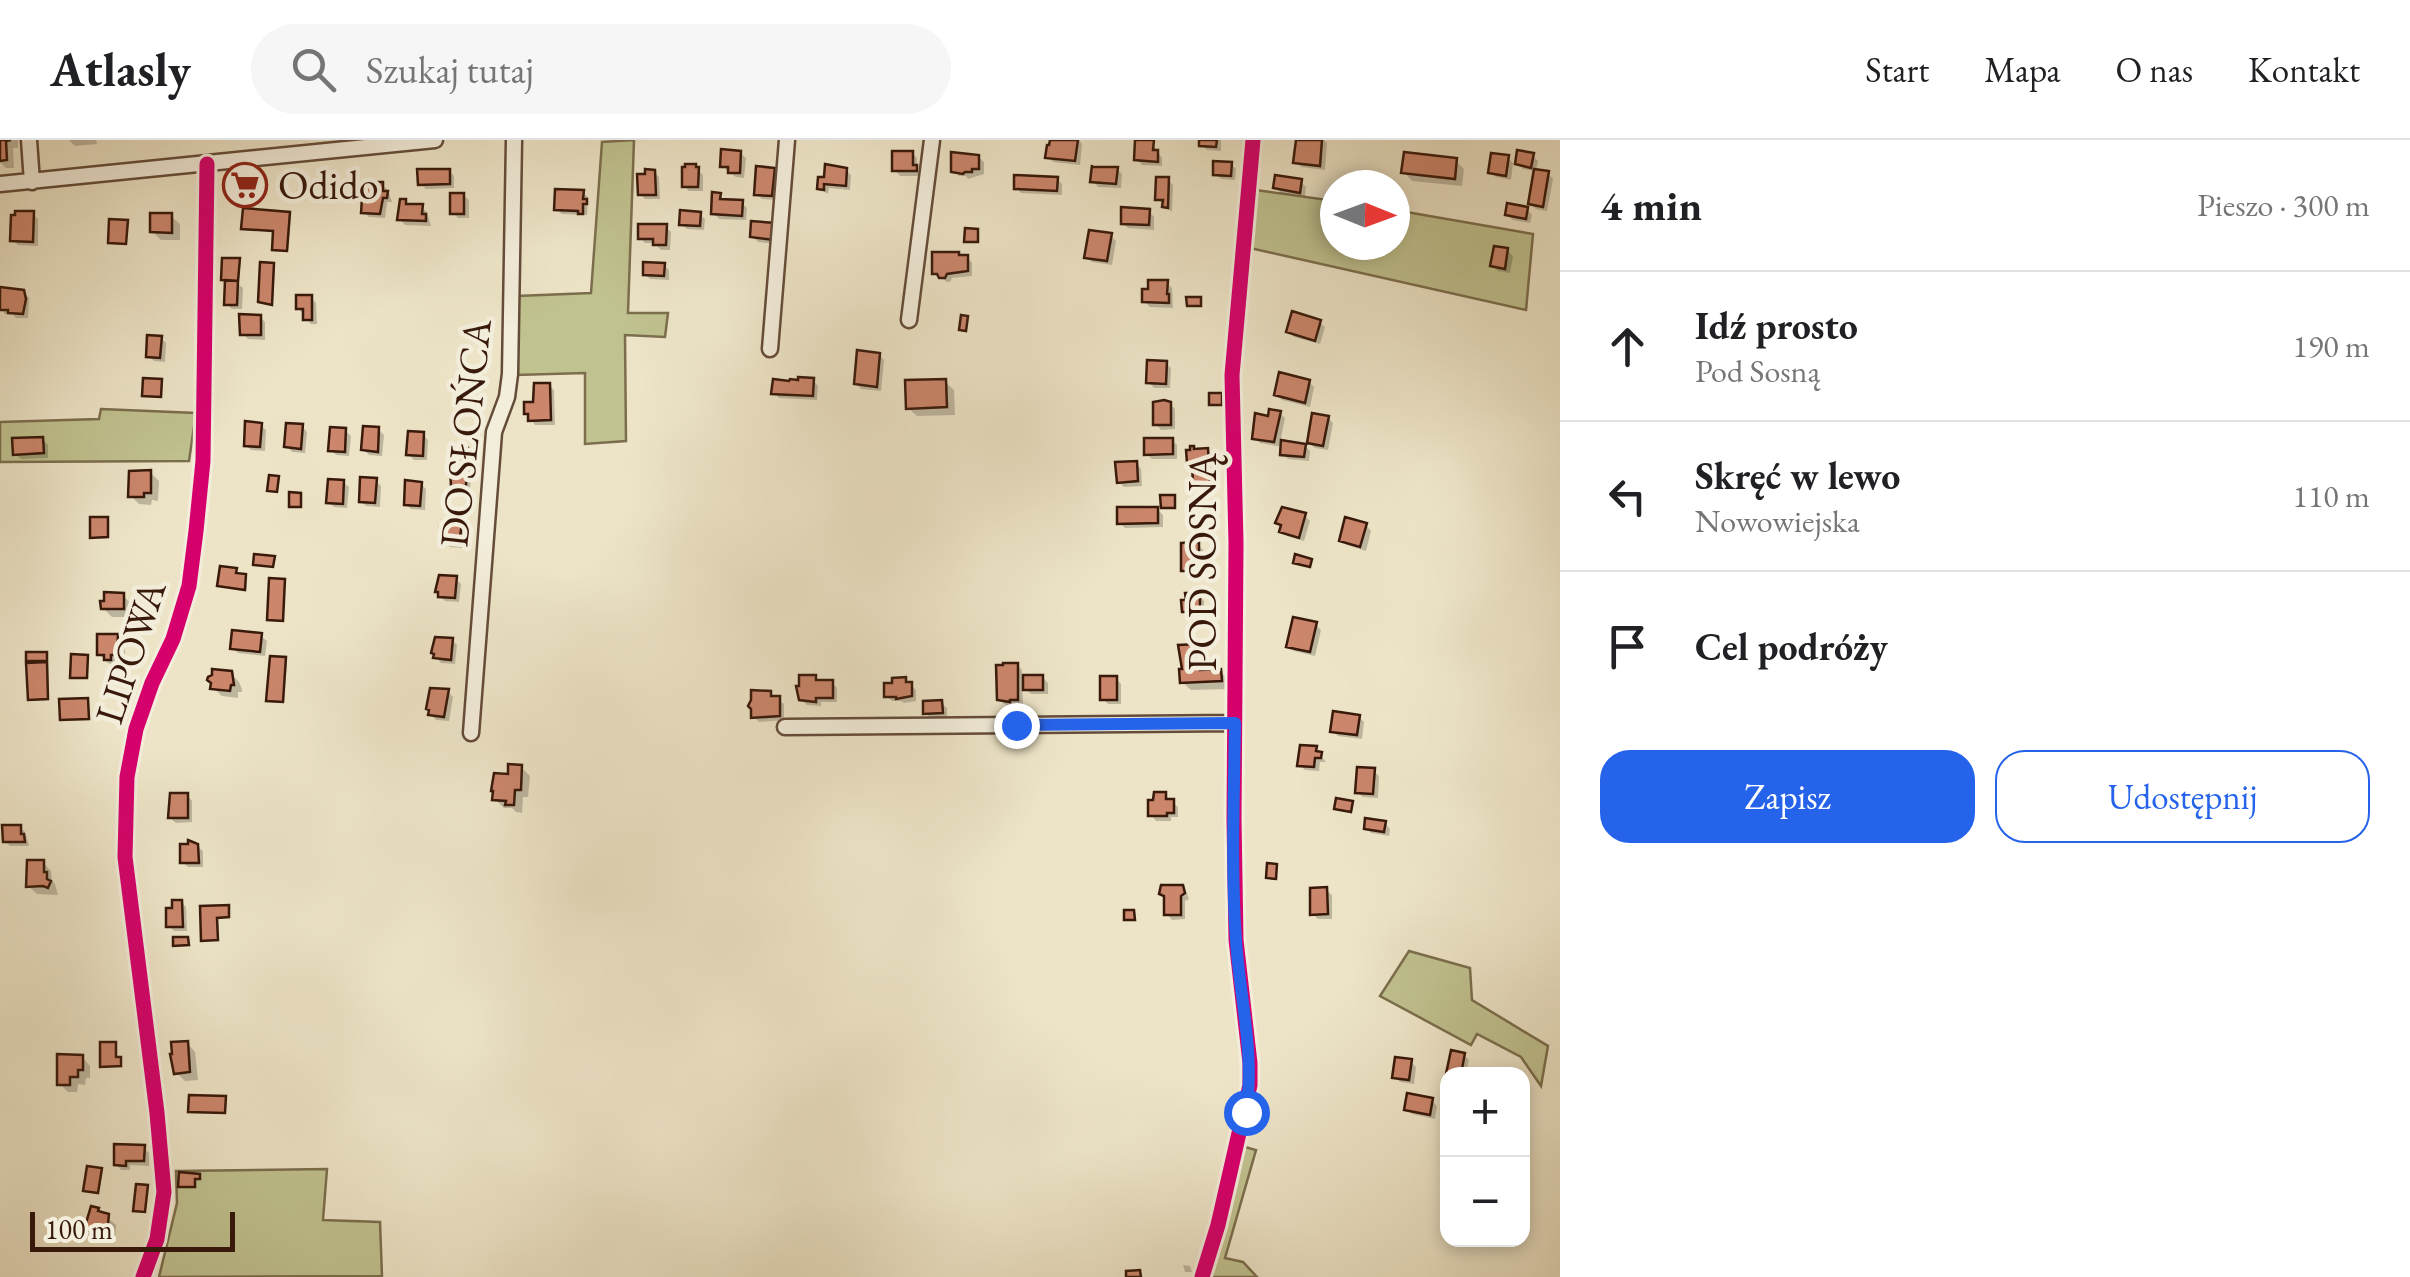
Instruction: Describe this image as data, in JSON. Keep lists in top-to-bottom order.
{
  "streets": {
    "street": ["DO SŁOŃCA", "POD SOSNĄ", "LIPOWA"]
  },
  "places": {
    "supermarket": ["Odido"]
  },
  "scale_bar": "100 m",
  "north": "right",
  "page": {
    "header": "Atlasly",
    "search": "Szukaj tutaj",
    "nav": [
      "Start",
      "Mapa",
      "O nas",
      "Kontakt"
    ],
    "heading": ["4 min", "Pieszo · 300 m"],
    "list": [
      ["Idź prosto", "Pod Sosną", "190 m"],
      ["Skręć w lewo", "Nowowiejska", "110 m"],
      "Cel podróży"
    ],
    "buttons": ["Zapisz", "Udostępnij"],
    "map_buttons": ["+", "−"],
    "scale": "100 m"
  }
}
